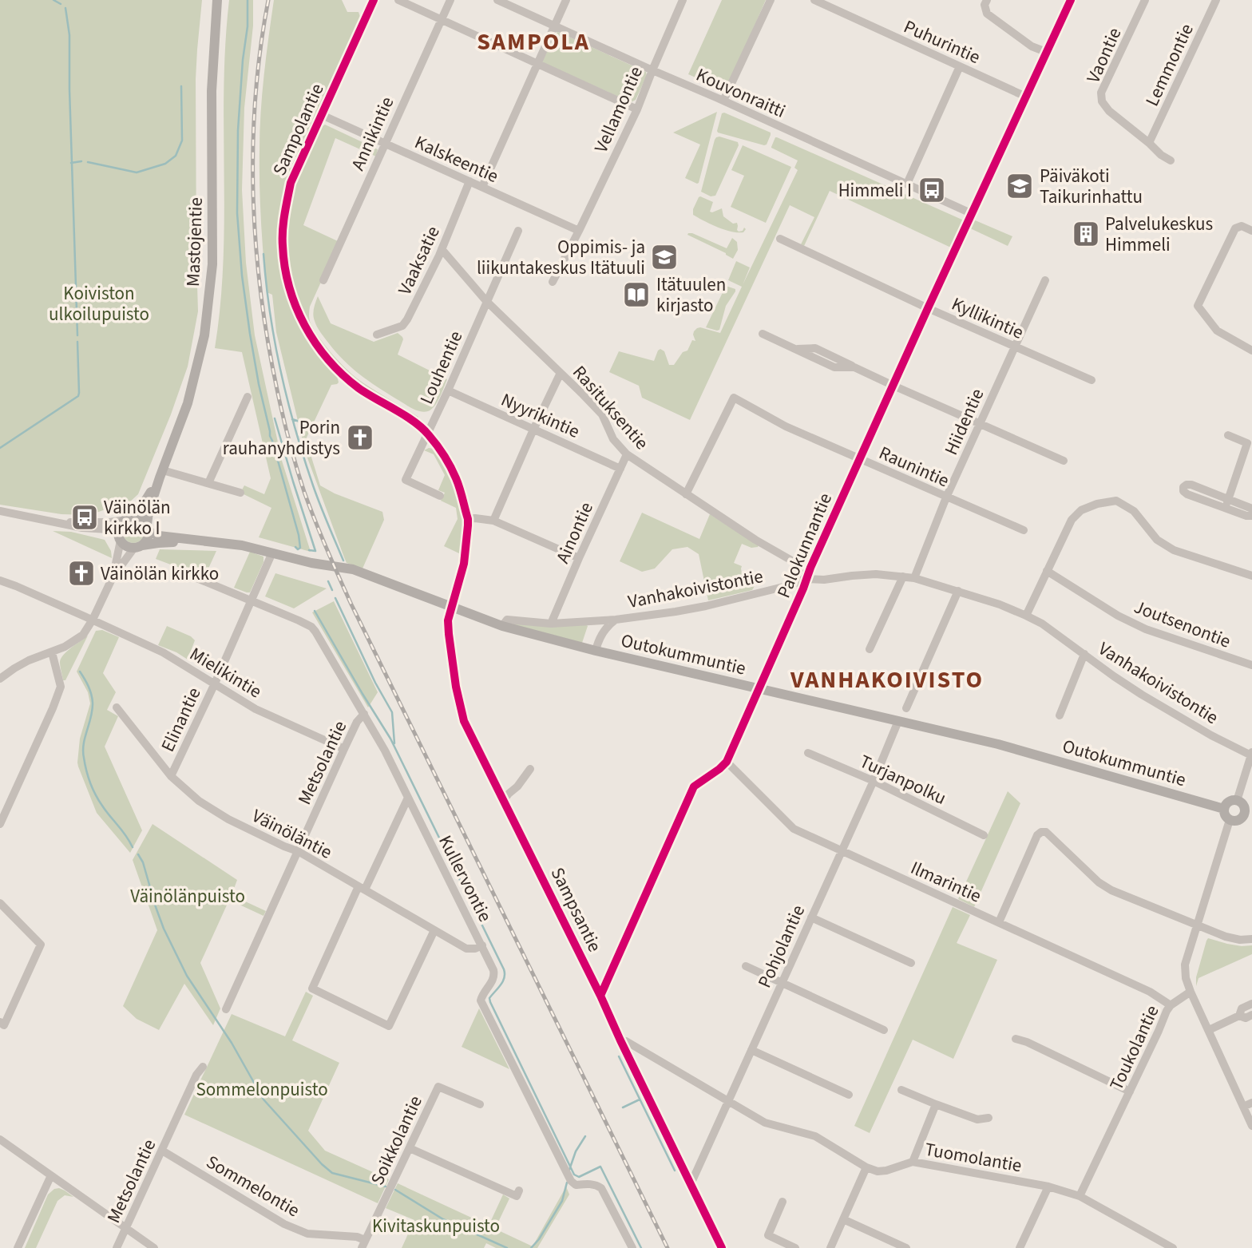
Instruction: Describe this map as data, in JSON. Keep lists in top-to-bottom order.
{
  "streets": {
    "main road": ["Mastojentie", "Outokummuntie"],
    "street": [
      "Puhurintie",
      "Vaontie",
      "Lemmontie",
      "Kouvonraitti",
      "Vellamontie",
      "Sampolantie",
      "Annikintie",
      "Kalskeentie",
      "Vaaksatie",
      "Kyllikintie",
      "Louhentie",
      "Rasituksentie",
      "Nyyrikintie",
      "Hiidentie",
      "Raunintie",
      "Ainontie",
      "Palokunnantie",
      "Vanhakoivistontie",
      "Joutsenontie",
      "Mielikintie",
      "Elinantie",
      "Metsolantie",
      "Turjanpolku",
      "Väinöläntie",
      "Kullervontie",
      "Ilmarintie",
      "Sampsantie",
      "Pohjolantie",
      "Toukolantie",
      "Soikkolantie",
      "Tuomolantie",
      "Sommelontie"
    ]
  },
  "crossings": [
    ["Puhurintie", "Palokunnantie"],
    ["Vaontie", "Lemmontie"],
    ["Kouvonraitti", "Vellamontie"],
    ["Kouvonraitti", "Palokunnantie"],
    ["Vellamontie", "Kalskeentie"],
    ["Sampolantie", "Kalskeentie"],
    ["Sampolantie", "Louhentie"],
    ["Sampolantie", "Outokummuntie"],
    ["Sampolantie", "Sampsantie"],
    ["Annikintie", "Kalskeentie"],
    ["Kalskeentie", "Vaaksatie"],
    ["Mastojentie", "Outokummuntie"],
    ["Vaaksatie", "Rasituksentie"],
    ["Kyllikintie", "Hiidentie"],
    ["Kyllikintie", "Palokunnantie"],
    ["Louhentie", "Rasituksentie"],
    ["Louhentie", "Nyyrikintie"],
    ["Rasituksentie", "Raunintie"],
    ["Rasituksentie", "Ainontie"],
    ["Rasituksentie", "Palokunnantie"],
    ["Rasituksentie", "Vanhakoivistontie"],
    ["Nyyrikintie", "Ainontie"],
    ["Hiidentie", "Raunintie"],
    ["Hiidentie", "Vanhakoivistontie"],
    ["Raunintie", "Palokunnantie"],
    ["Ainontie", "Vanhakoivistontie"],
    ["Palokunnantie", "Vanhakoivistontie"],
    ["Palokunnantie", "Outokummuntie"],
    ["Palokunnantie", "Ilmarintie"],
    ["Palokunnantie", "Sampsantie"],
    ["Vanhakoivistontie", "Outokummuntie"],
    ["Outokummuntie", "Elinantie"],
    ["Outokummuntie", "Sampsantie"],
    ["Outokummuntie", "Pohjolantie"],
    ["Mielikintie", "Elinantie"],
    ["Mielikintie", "Metsolantie"],
    ["Elinantie", "Väinöläntie"],
    ["Elinantie", "Kullervontie"],
    ["Metsolantie", "Väinöläntie"],
    ["Metsolantie", "Kullervontie"],
    ["Metsolantie", "Sommelontie"],
    ["Turjanpolku", "Pohjolantie"],
    ["Väinöläntie", "Kullervontie"],
    ["Ilmarintie", "Pohjolantie"],
    ["Ilmarintie", "Toukolantie"],
    ["Sampsantie", "Pohjolantie"],
    ["Sampsantie", "Tuomolantie"],
    ["Pohjolantie", "Tuomolantie"],
    ["Toukolantie", "Tuomolantie"],
    ["Soikkolantie", "Sommelontie"]
  ],
  "districts": ["SAMPOLA", "VANHAKOIVISTO"],
  "parks": [
    "Koiviston ulkoilupuisto",
    "Väinölänpuisto",
    "Sommelonpuisto",
    "Kivitaskunpuisto"
  ],
  "places": {
    "school or university": ["Päiväkoti Taikurinhattu", "Oppimis- ja liikuntakeskus Itätuuli"],
    "bus stop": ["Himmeli I", "Väinölän kirkko I"],
    "building": ["Palvelukeskus Himmeli"],
    "library": ["Itätuulen kirjasto"],
    "church": ["Porin rauhanyhdistys", "Väinölän kirkko"]
  }
}
